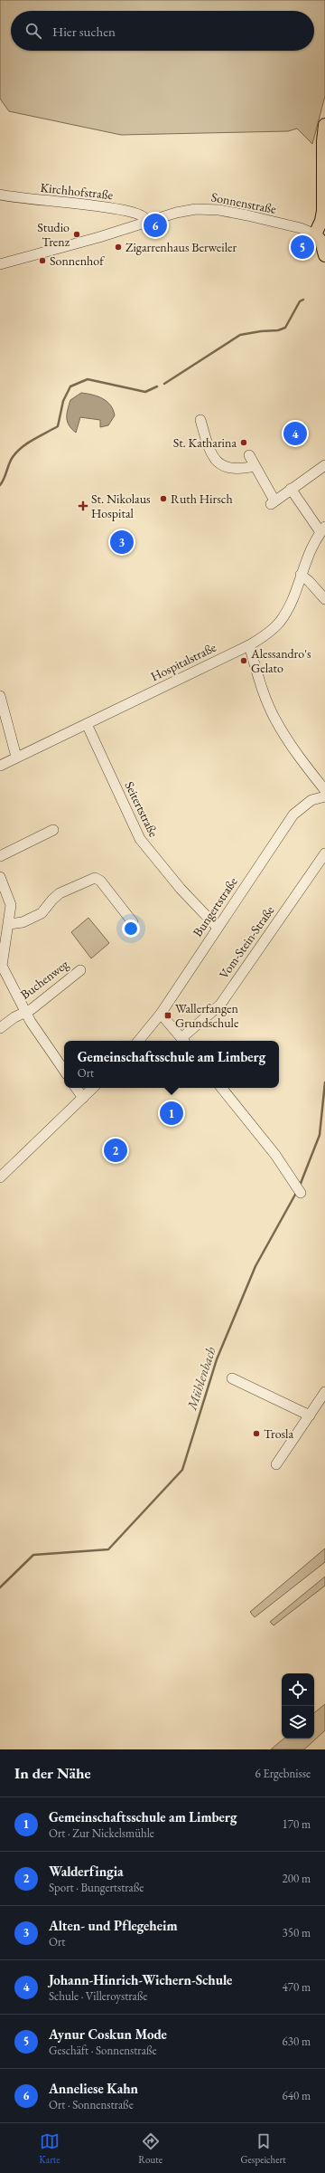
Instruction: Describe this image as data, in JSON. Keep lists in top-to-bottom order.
{
  "streets": {
    "street": [
      "Kirchhofstraße",
      "Sonnenstraße",
      "Hospitalstraße",
      "Seitertstraße",
      "Bungertstraße",
      "Vom-Stein-Straße",
      "Buchenweg"
    ]
  },
  "crossings": [
    ["Kirchhofstraße", "Sonnenstraße"],
    ["Hospitalstraße", "Seitertstraße"],
    ["Seitertstraße", "Bungertstraße"]
  ],
  "water": ["Mühlenbach"],
  "places": {
    "other": [
      "Studio Trenz",
      "Zigarrenhaus Berweiler",
      "Sonnenhof",
      "St. Katharina",
      "Ruth Hirsch",
      "Alessandro's Gelato",
      "Trosla"
    ],
    "health": ["St. Nikolaus Hospital"],
    "transit": ["Wallerfangen Grundschule"]
  },
  "page": {
    "search": "Hier suchen",
    "pins": [
      "6",
      "5",
      "4",
      "3",
      "1",
      "2"
    ],
    "popup": ["Gemeinschaftsschule am Limberg", "Ort"],
    "heading": ["In der Nähe", "6 Ergebnisse"],
    "list": [
      {
        "mark": "1",
        "name": "Gemeinschaftsschule am Limberg",
        "note": "Ort · Zur Nickelsmühle",
        "value": "170 m"
      },
      {
        "mark": "2",
        "name": "Walderfingia",
        "note": "Sport · Bungertstraße",
        "value": "200 m"
      },
      {
        "mark": "3",
        "name": "Alten- und Pflegeheim",
        "note": "Ort",
        "value": "350 m"
      },
      {
        "mark": "4",
        "name": "Johann-Hinrich-Wichern-Schule",
        "note": "Schule · Villeroystraße",
        "value": "470 m"
      },
      {
        "mark": "5",
        "name": "Aynur Coskun Mode",
        "note": "Geschäft · Sonnenstraße",
        "value": "630 m"
      },
      {
        "mark": "6",
        "name": "Anneliese Kahn",
        "note": "Ort · Sonnenstraße",
        "value": "640 m"
      }
    ],
    "nav": ["Karte", "Route", "Gespeichert"]
  }
}
